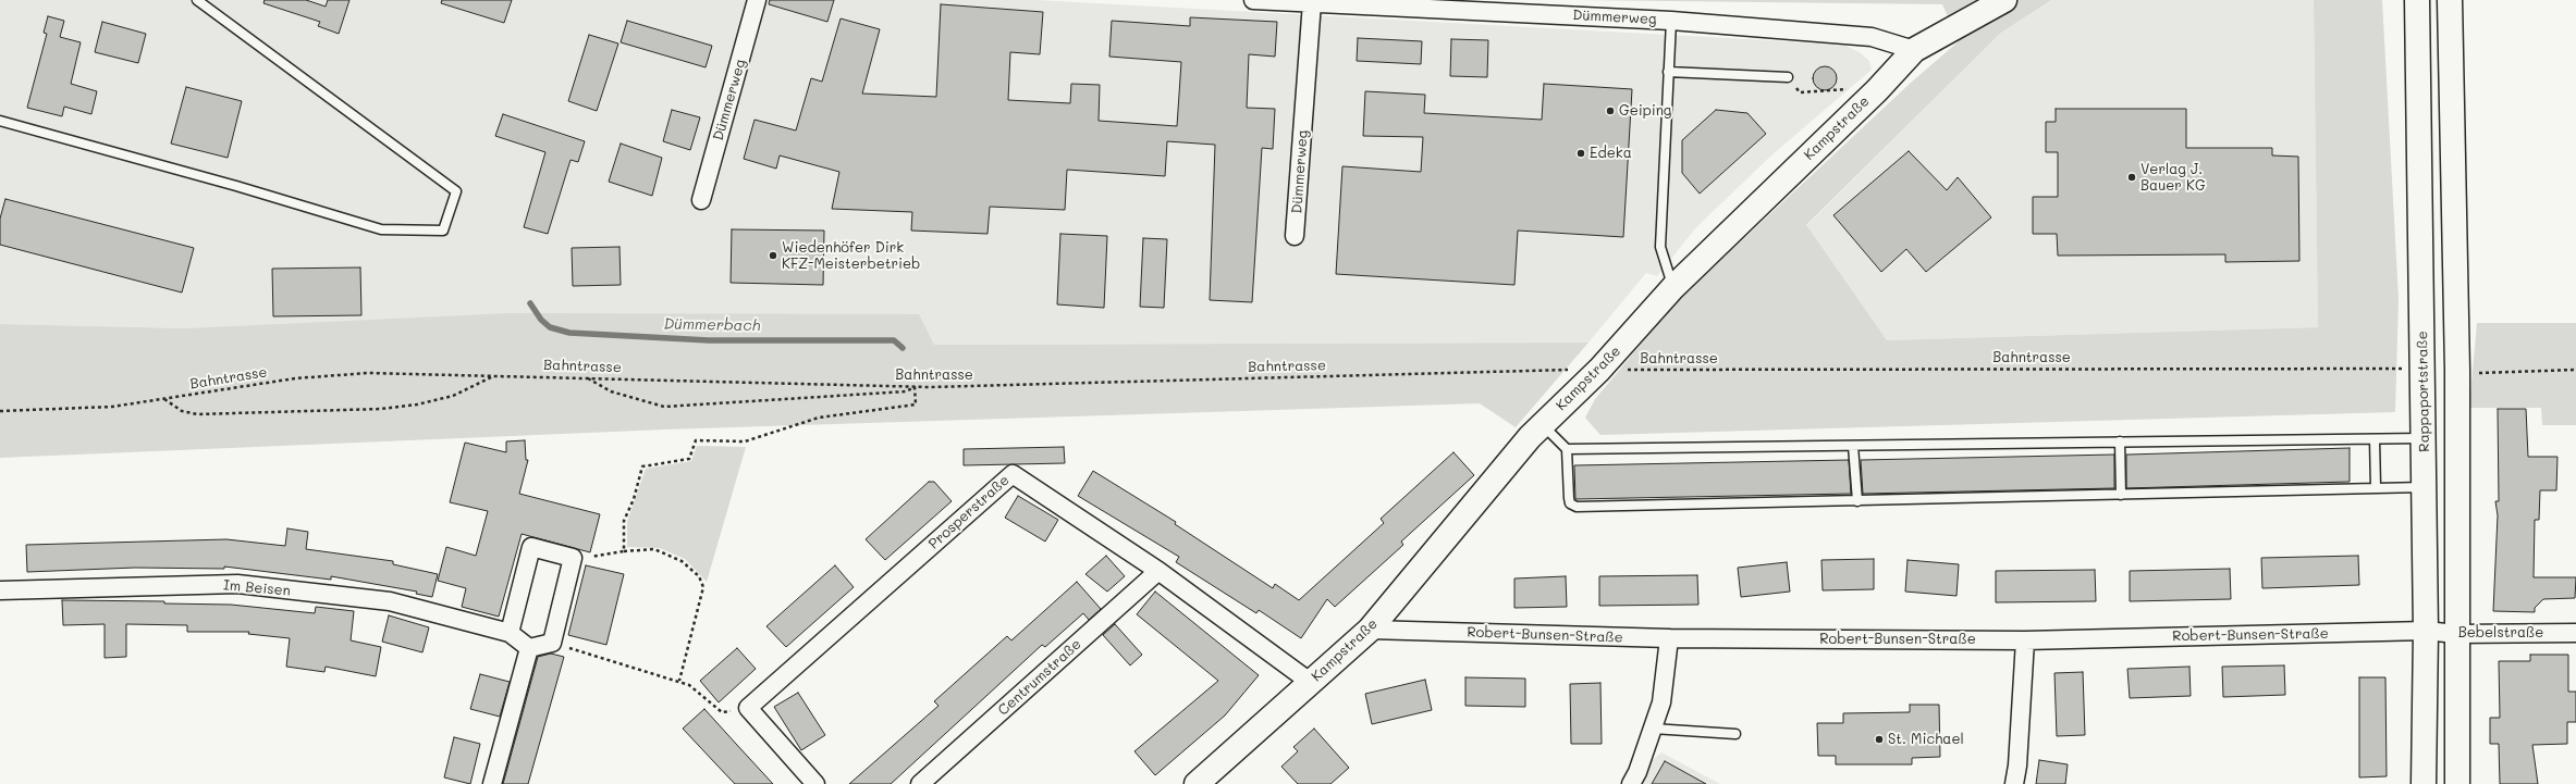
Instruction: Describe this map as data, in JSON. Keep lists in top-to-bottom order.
{
  "streets": {
    "main road": ["Kampstraße", "Rappaportstraße"],
    "street": [
      "Dümmerweg",
      "Prosperstraße",
      "Im Beisen",
      "Bebelstraße",
      "Robert-Bunsen-Straße",
      "Centrumstraße"
    ],
    "path": ["Bahntrasse"]
  },
  "crossings": [
    ["Dümmerweg", "Kampstraße"],
    ["Kampstraße", "Bahntrasse"],
    ["Kampstraße", "Prosperstraße"],
    ["Kampstraße", "Robert-Bunsen-Straße"],
    ["Bahntrasse", "Rappaportstraße"],
    ["Rappaportstraße", "Bebelstraße"],
    ["Rappaportstraße", "Robert-Bunsen-Straße"],
    ["Prosperstraße", "Centrumstraße"],
    ["Bebelstraße", "Robert-Bunsen-Straße"]
  ],
  "water": ["Dümmerbach"],
  "places": [
    "Geiping",
    "Edeka",
    "Verlag J. Bauer KG",
    "Wiedenhöfer Dirk KFZ-Meisterbetrieb",
    "St. Michael"
  ]
}
